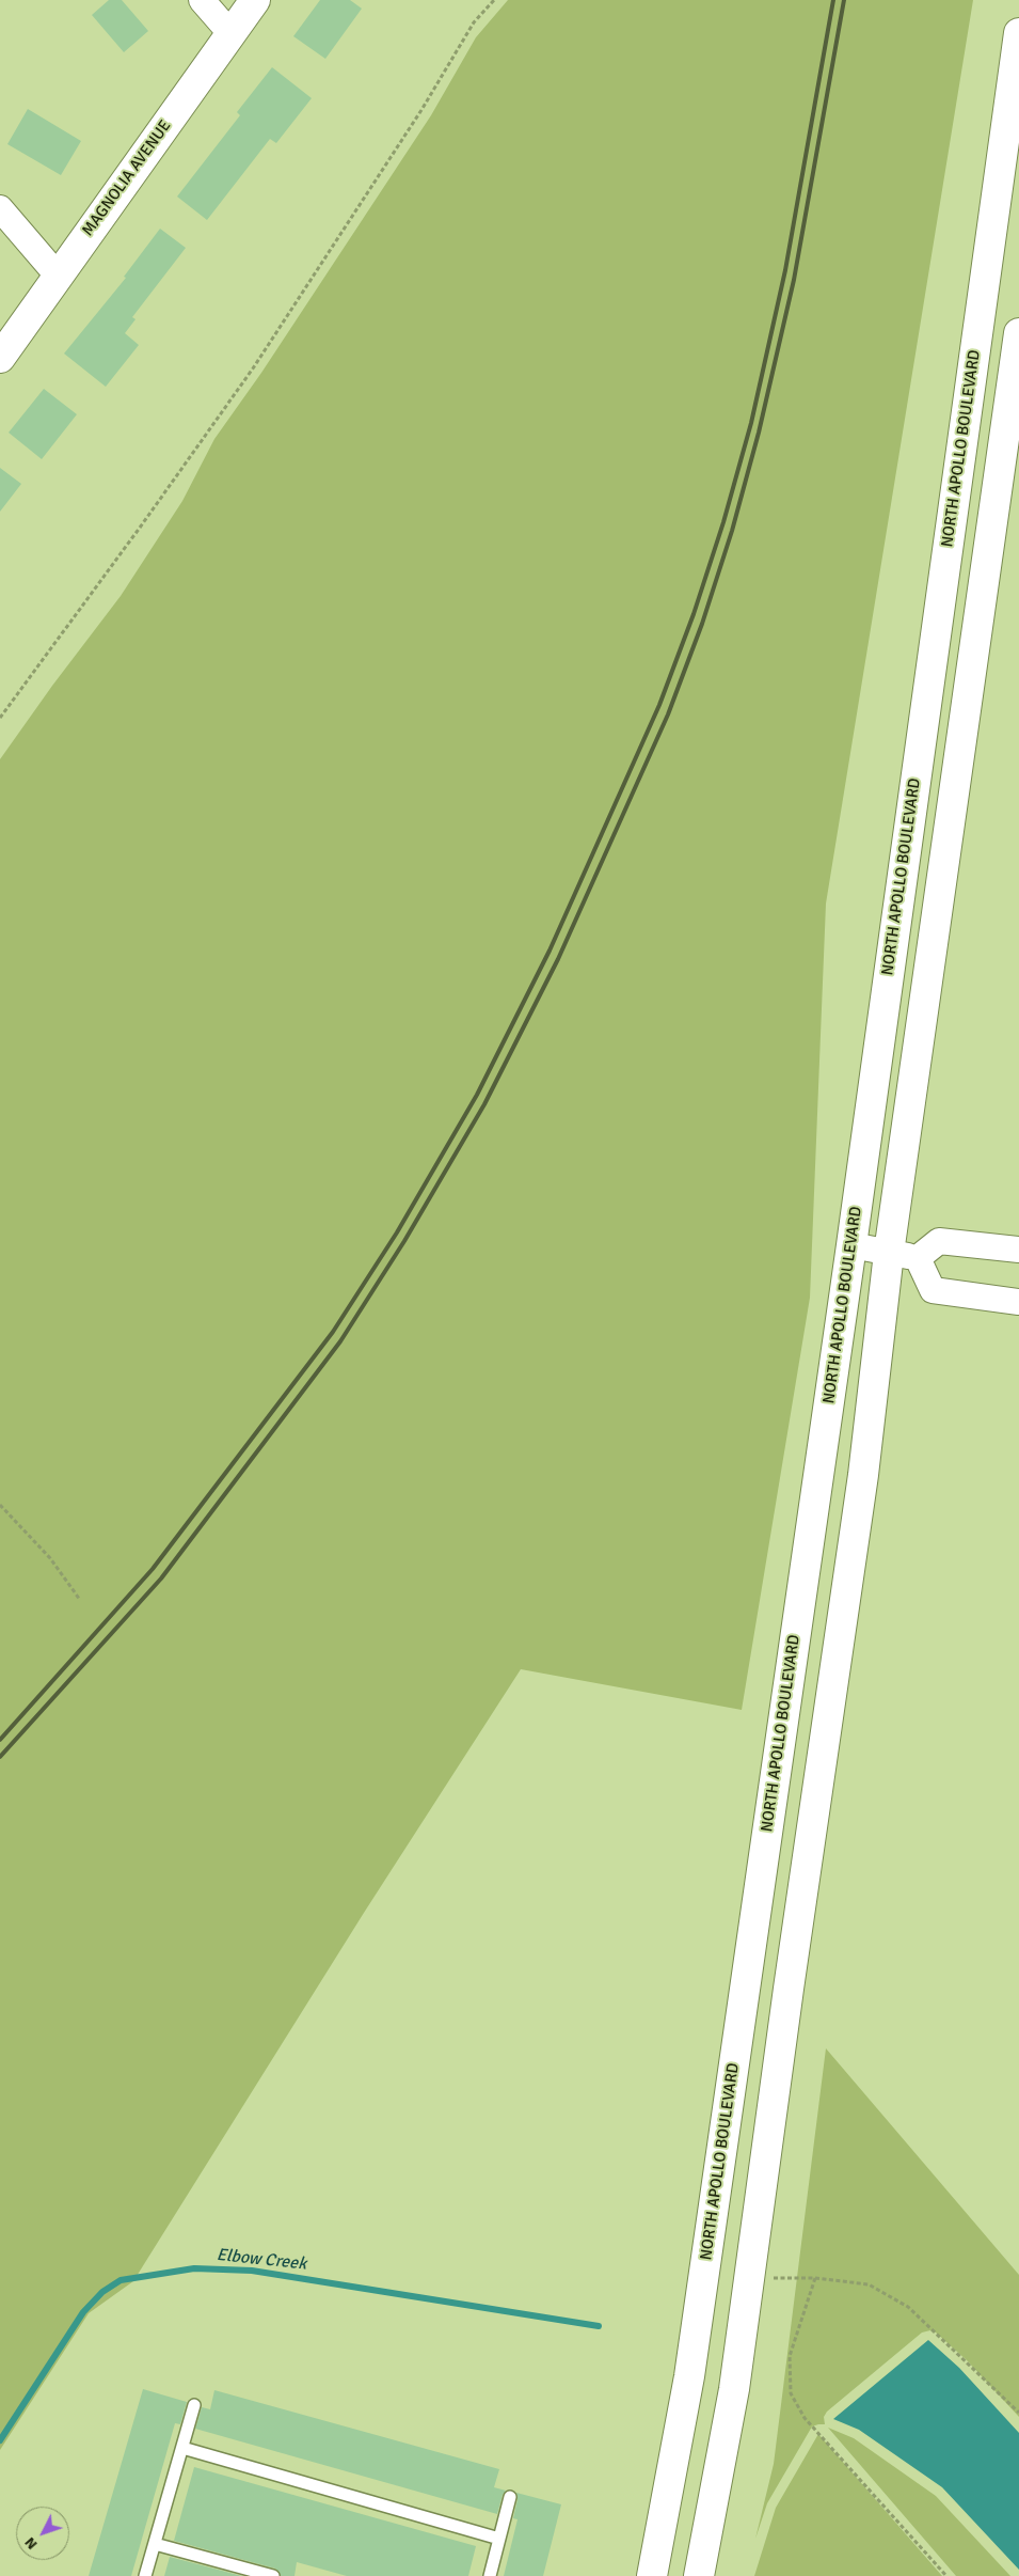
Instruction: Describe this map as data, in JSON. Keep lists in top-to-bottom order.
{
  "streets": {
    "street": ["MAGNOLIA AVENUE", "NORTH APOLLO BOULEVARD"]
  },
  "water": ["Elbow Creek"],
  "north": "bottom left"
}
